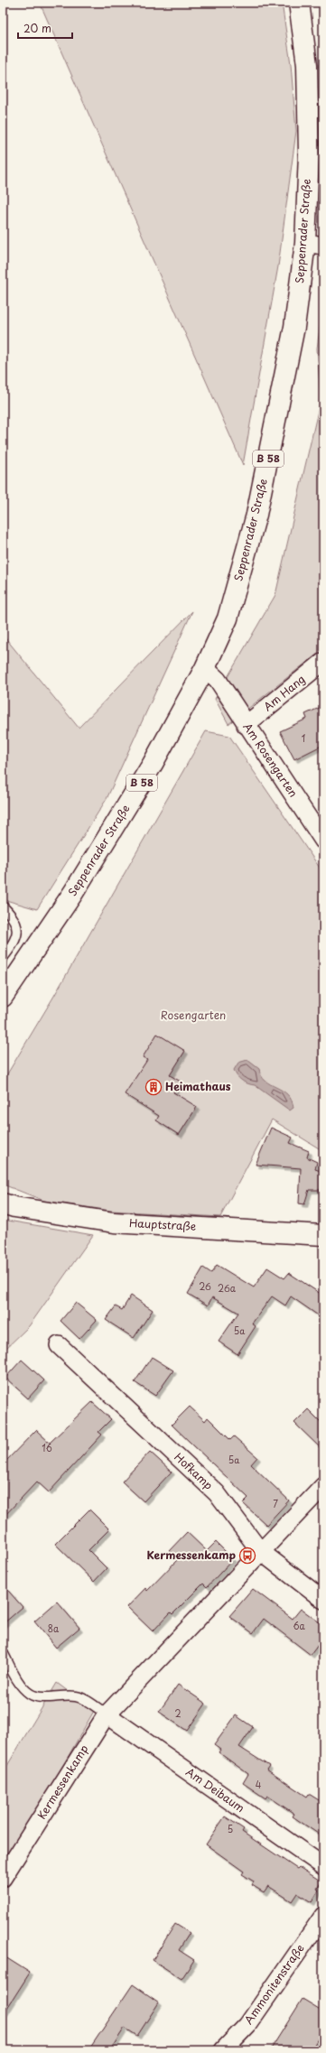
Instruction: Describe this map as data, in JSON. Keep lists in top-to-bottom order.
{
  "streets": {
    "main road": ["Seppenrader Straße", "B 58", "Hauptstraße"],
    "street": [
      "Am Hang",
      "Am Rosengarten",
      "Hofkamp",
      "Kermessenkamp",
      "Am Deibaum",
      "Ammonitenstraße"
    ]
  },
  "crossings": [
    ["Seppenrader Straße", "Am Rosengarten"],
    ["Am Hang", "Am Rosengarten"],
    ["Hofkamp", "Kermessenkamp"],
    ["Kermessenkamp", "Am Deibaum"]
  ],
  "parks": ["Rosengarten"],
  "places": {
    "building": ["Heimathaus"],
    "bus stop": ["Kermessenkamp"]
  },
  "house_numbers": [
    "1",
    "26",
    "26a",
    "5a",
    "16",
    "5a",
    "7",
    "6a",
    "8a",
    "2",
    "4",
    "5"
  ],
  "scale_bar": "20 m"
}
